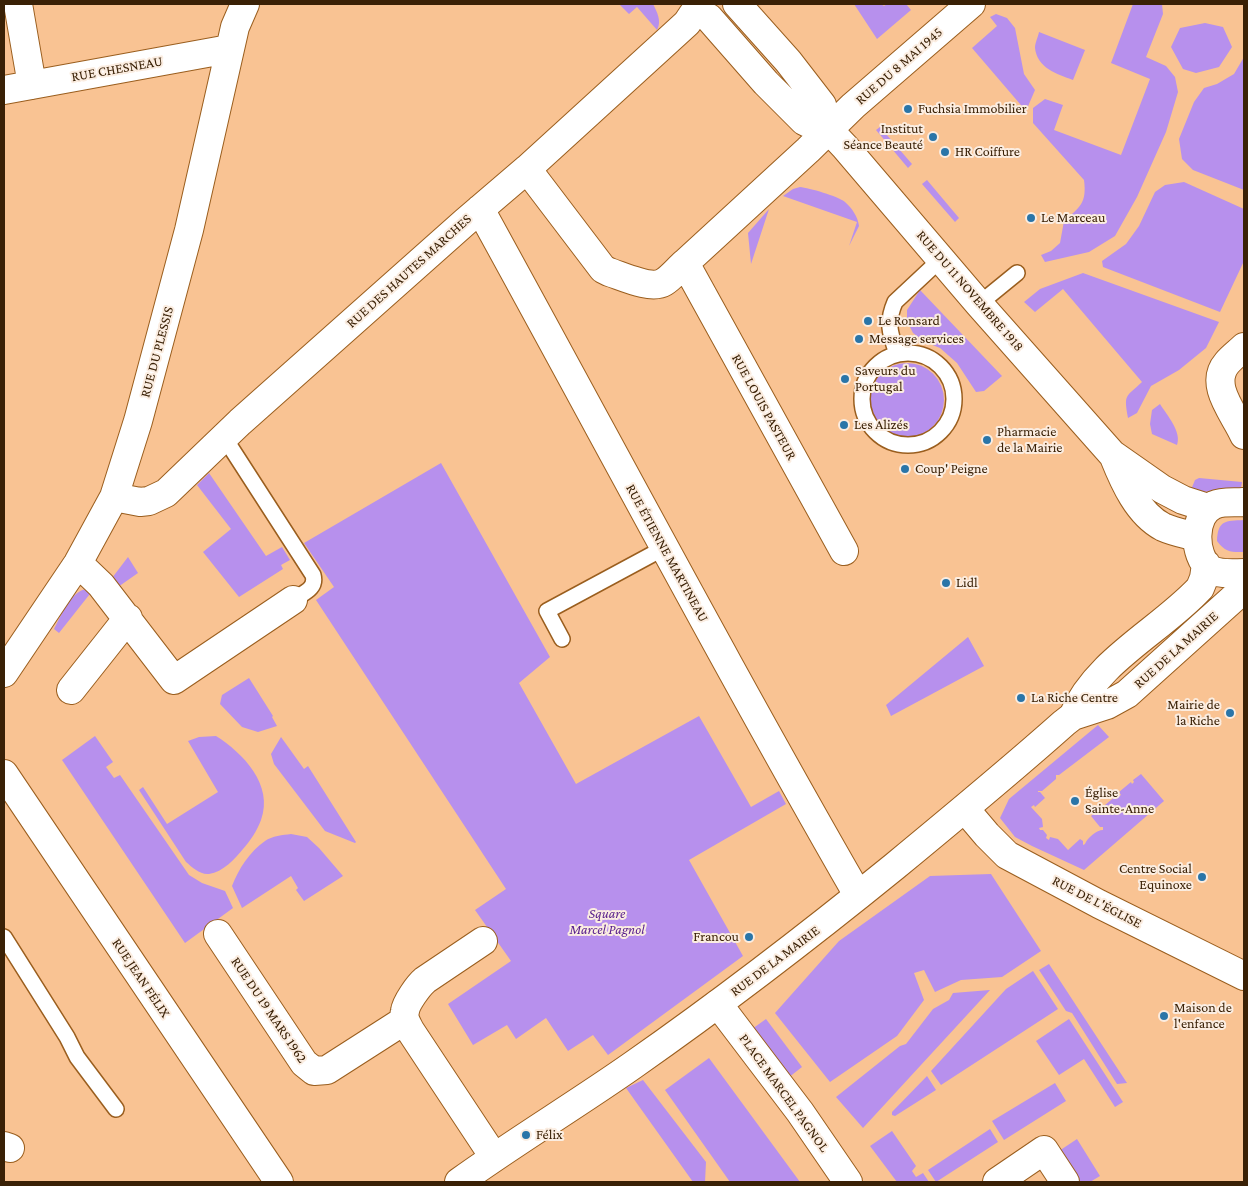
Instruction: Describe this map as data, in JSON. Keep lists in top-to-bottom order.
{
  "streets": {
    "street": [
      "RUE DU 8 MAI 1945",
      "RUE CHESNEAU",
      "RUE DES HAUTES MARCHES",
      "RUE DU 11 NOVEMBRE 1918",
      "RUE DU PLESSIS",
      "RUE LOUIS PASTEUR",
      "RUE ÉTIENNE MARTINEAU",
      "RUE DE LA MAIRIE",
      "RUE DE L'ÉGLISE",
      "RUE JEAN FÉLIX",
      "RUE DU 19 MARS 1962",
      "PLACE MARCEL PAGNOL"
    ]
  },
  "crossings": [
    ["RUE DU 8 MAI 1945", "RUE DU 11 NOVEMBRE 1918"],
    ["RUE CHESNEAU", "RUE DU PLESSIS"],
    ["RUE DES HAUTES MARCHES", "RUE DU PLESSIS"],
    ["RUE DES HAUTES MARCHES", "RUE ÉTIENNE MARTINEAU"],
    ["RUE ÉTIENNE MARTINEAU", "RUE DE LA MAIRIE"],
    ["RUE DE LA MAIRIE", "RUE DE L'ÉGLISE"],
    ["RUE DE LA MAIRIE", "PLACE MARCEL PAGNOL"]
  ],
  "parks": ["Square Marcel Pagnol"],
  "places": [
    "Fuchsia Immobilier",
    "Institut Séance Beauté",
    "HR Coiffure",
    "Le Marceau",
    "Le Ronsard",
    "Message services",
    "Saveurs du Portugal",
    "Les Alizés",
    "Pharmacie de la Mairie",
    "Coup' Peigne",
    "Lidl",
    "La Riche Centre",
    "Mairie de la Riche",
    "Église Sainte-Anne",
    "Centre Social Equinoxe",
    "Francou",
    "Maison de l'enfance",
    "Félix"
  ]
}
